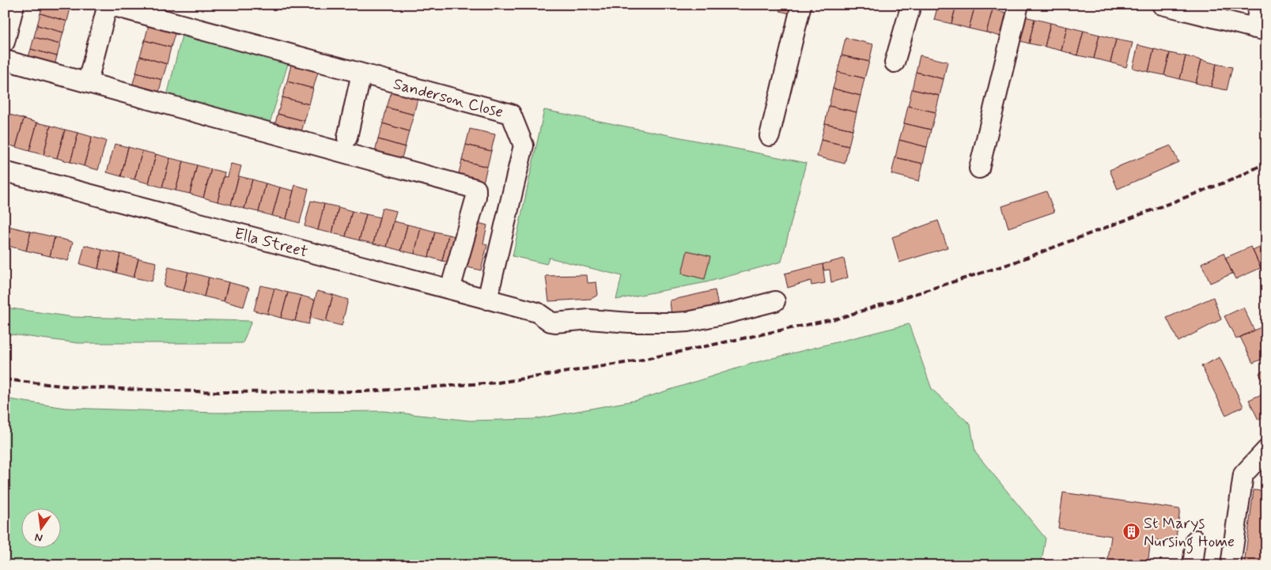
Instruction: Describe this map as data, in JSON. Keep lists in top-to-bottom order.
{
  "streets": {
    "street": ["Sanderson Close", "Ella Street"]
  },
  "crossings": [
    ["Sanderson Close", "Ella Street"]
  ],
  "places": {
    "building": ["St Marys Nursing Home"]
  },
  "north": "bottom"
}
